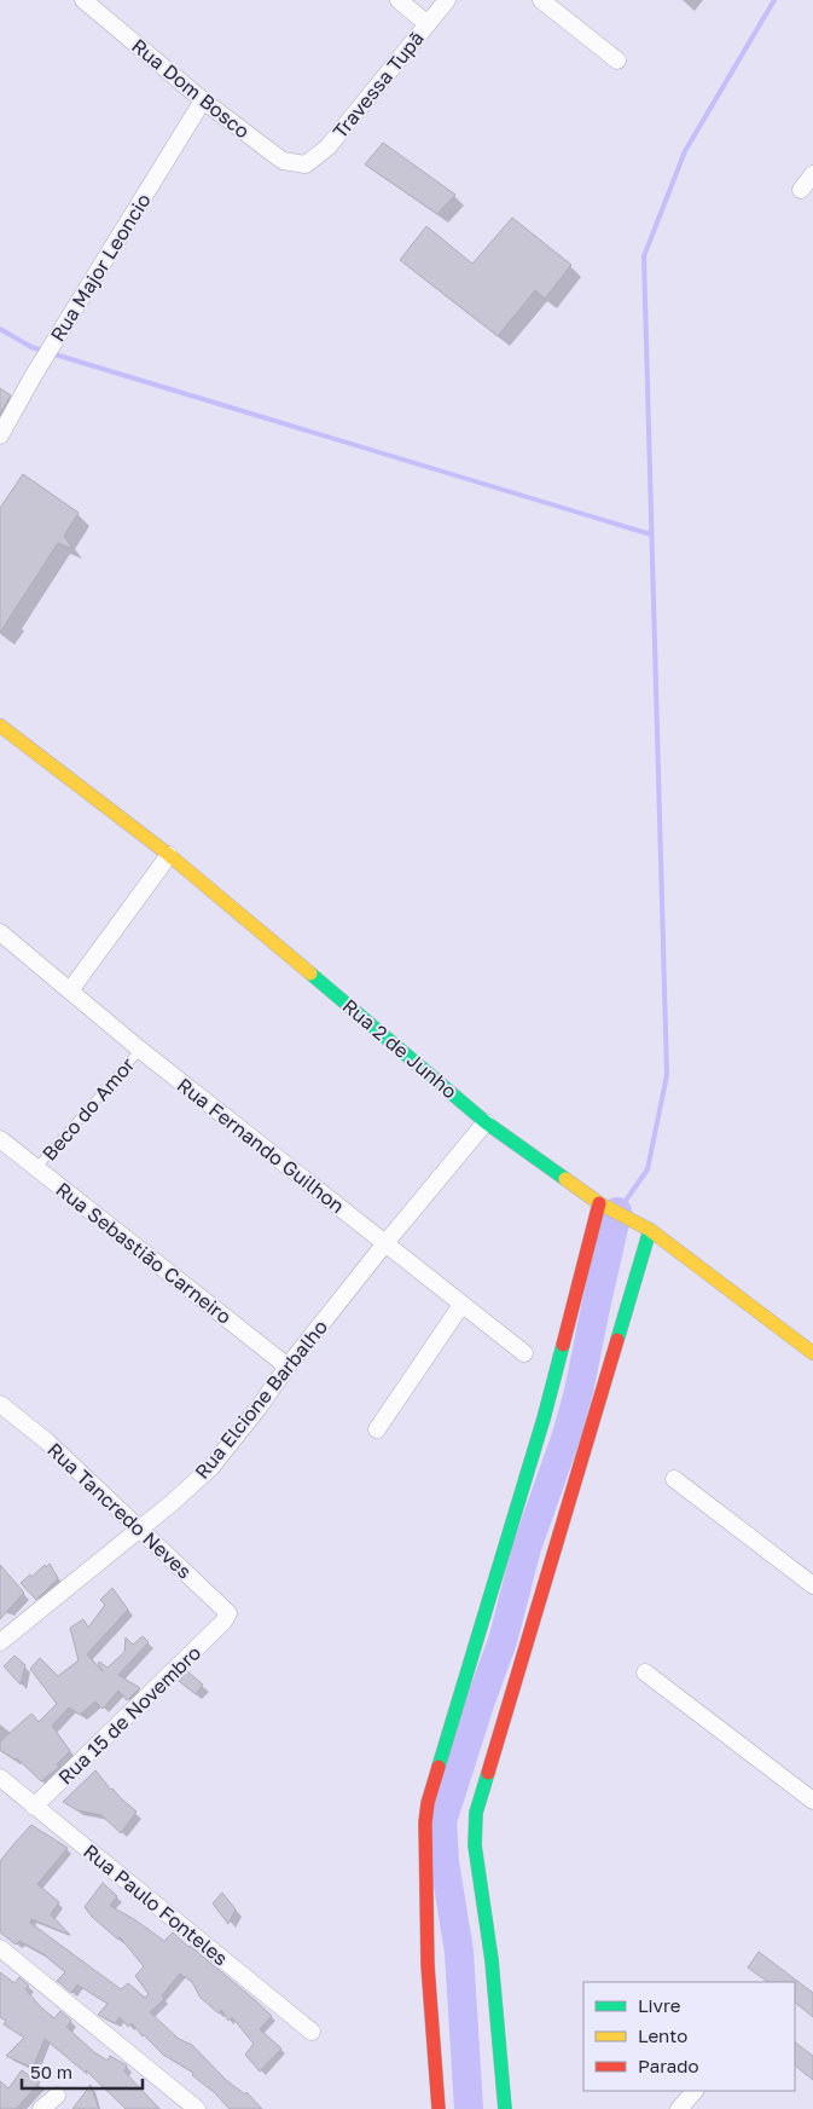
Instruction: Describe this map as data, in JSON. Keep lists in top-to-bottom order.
{
  "streets": {
    "street": [
      "Travessa Tupã",
      "Rua Dom Bosco",
      "Rua Major Leoncio",
      "Rua 2 de Junho",
      "Rua Fernando Guilhon",
      "Rua Sebastião Carneiro",
      "Rua Elcione Barbalho",
      "Rua Tancredo Neves",
      "Rua 15 de Novembro",
      "Rua Paulo Fonteles"
    ],
    "lane": ["Beco do Amor"]
  },
  "crossings": [
    ["Travessa Tupã", "Rua Dom Bosco"],
    ["Rua Dom Bosco", "Rua Major Leoncio"],
    ["Rua 2 de Junho", "Rua Elcione Barbalho"],
    ["Beco do Amor", "Rua Fernando Guilhon"],
    ["Beco do Amor", "Rua Sebastião Carneiro"],
    ["Rua Fernando Guilhon", "Rua Elcione Barbalho"],
    ["Rua Sebastião Carneiro", "Rua Elcione Barbalho"],
    ["Rua Elcione Barbalho", "Rua Tancredo Neves"],
    ["Rua Tancredo Neves", "Rua 15 de Novembro"],
    ["Rua 15 de Novembro", "Rua Paulo Fonteles"]
  ],
  "legend": ["Livre", "Lento", "Parado"],
  "scale_bar": "50 m"
}
